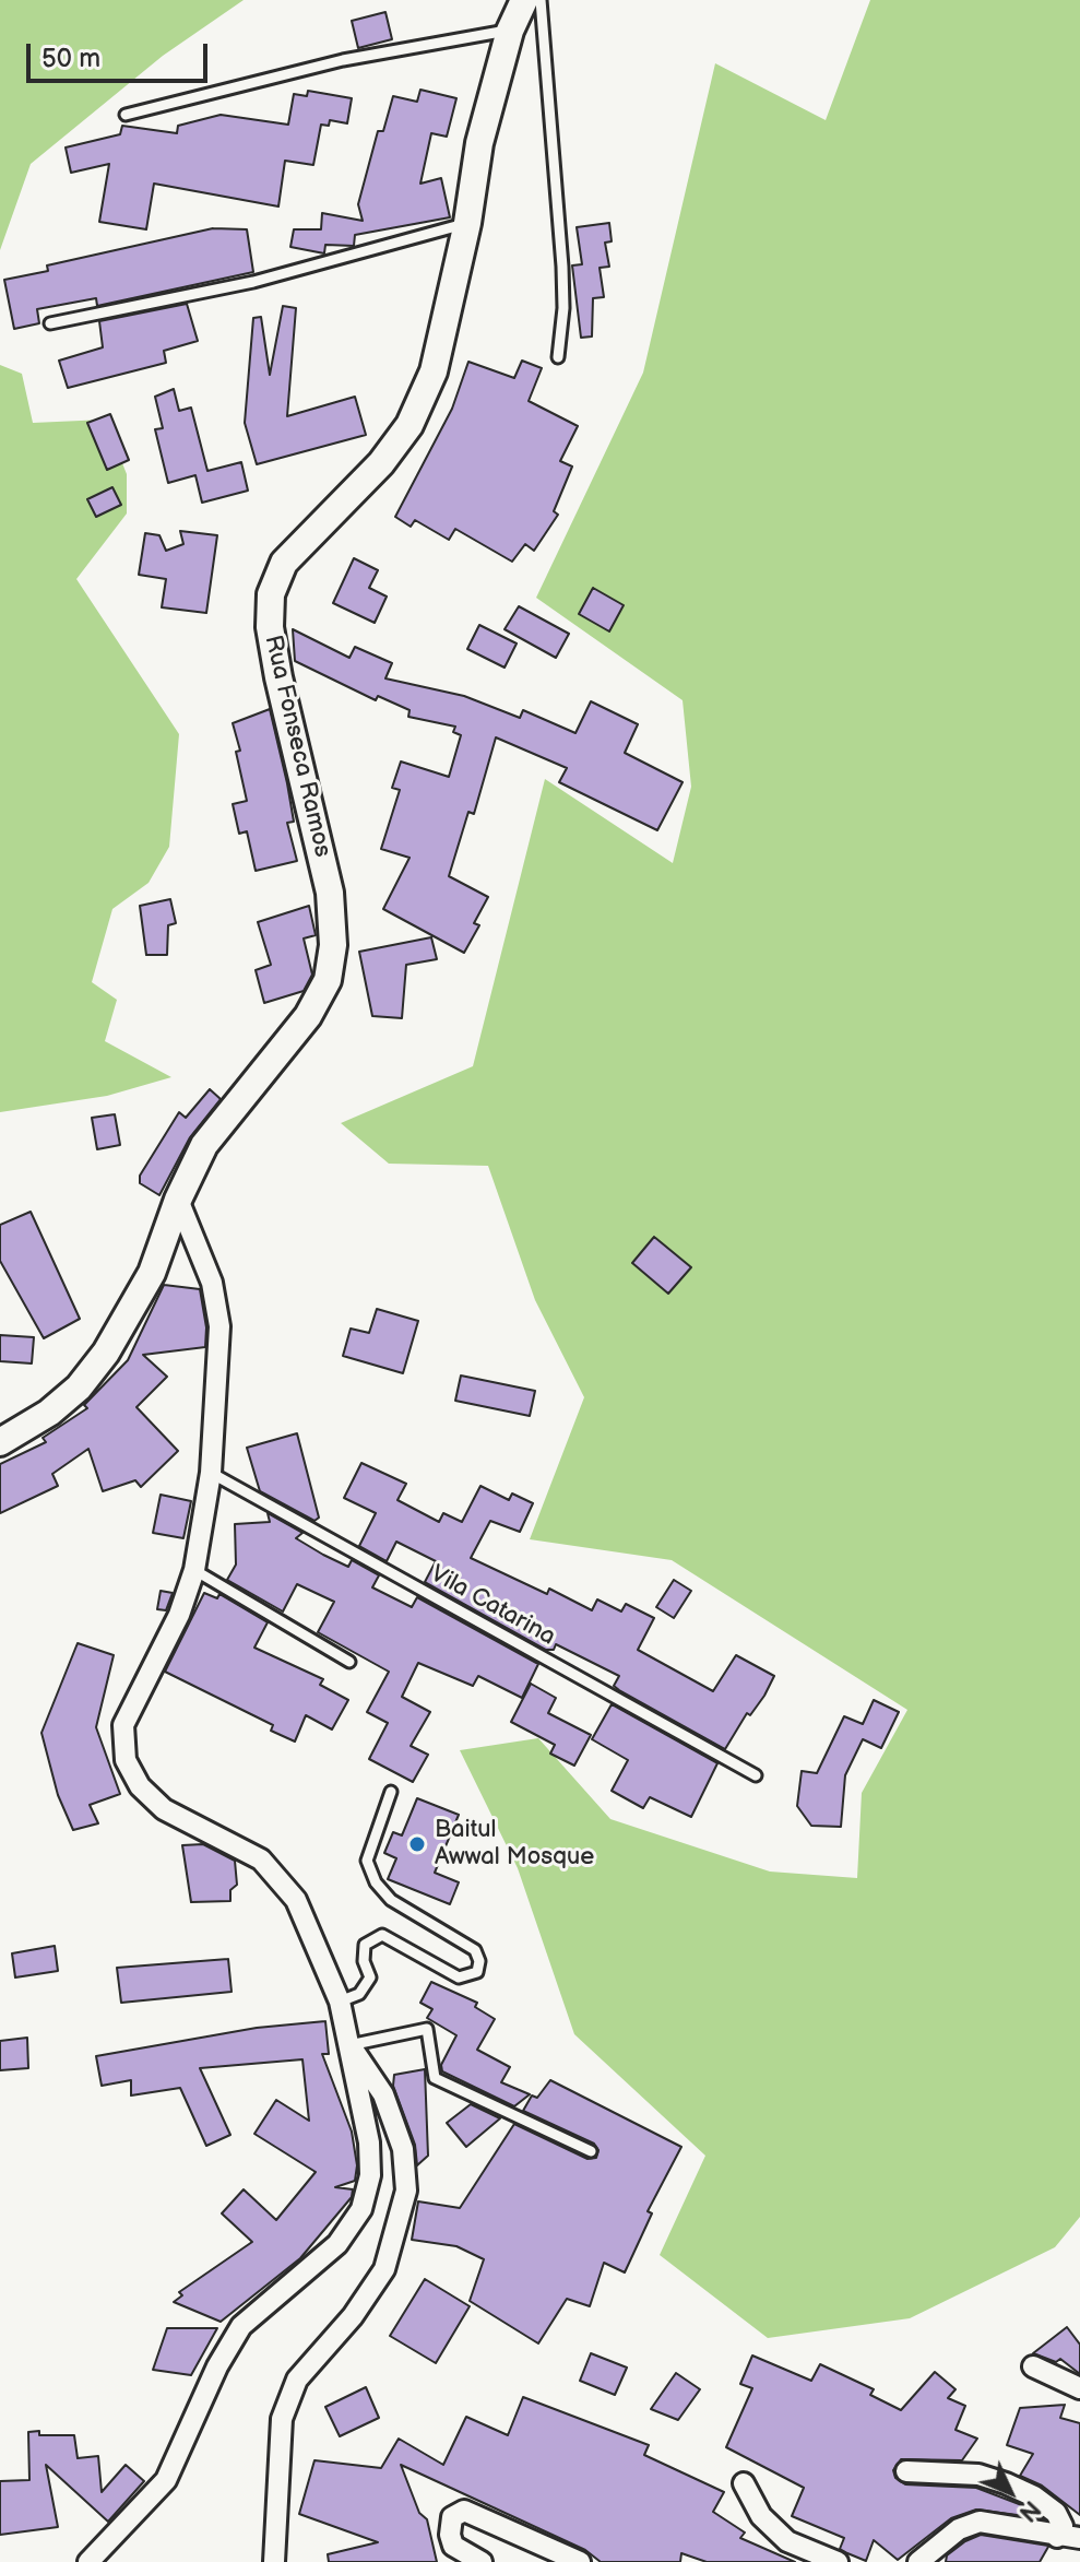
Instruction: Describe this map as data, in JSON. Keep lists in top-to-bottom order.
{
  "streets": {
    "street": ["Rua Fonseca Ramos"],
    "lane": ["Vila Catarina"]
  },
  "places": ["Baitul Awwal Mosque"],
  "scale_bar": "50 m",
  "north": "bottom right"
}
